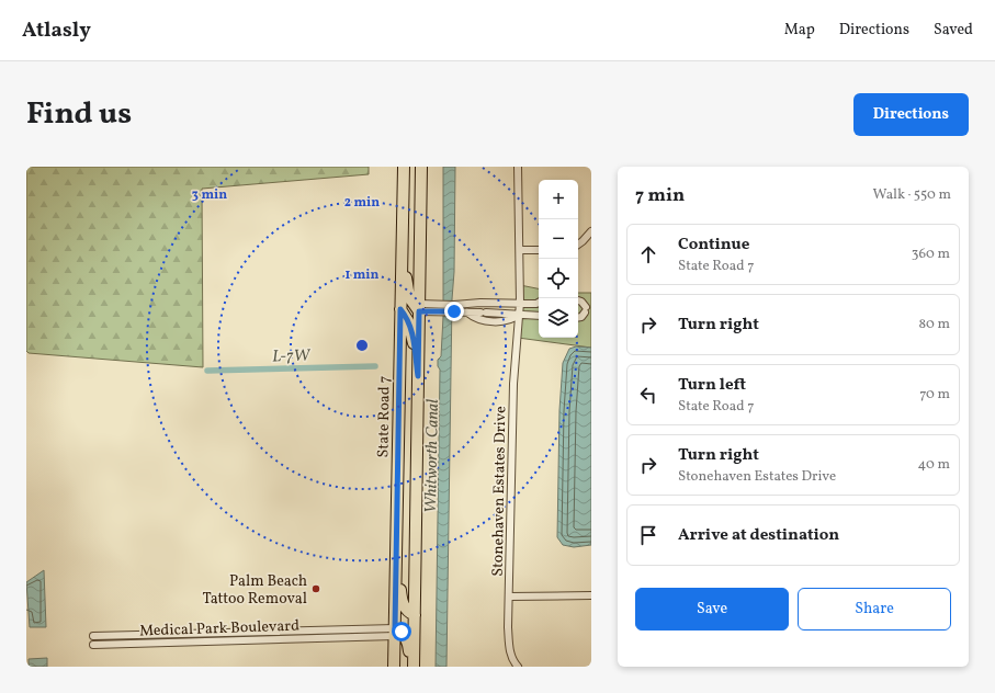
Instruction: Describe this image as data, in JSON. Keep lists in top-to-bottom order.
{
  "streets": {
    "main road": ["State Road 7"],
    "street": ["Stonehaven Estates Drive", "Medical Park Boulevard"]
  },
  "crossings": [
    ["State Road 7", "Medical Park Boulevard"]
  ],
  "water": ["L-7W", "Whitworth Canal"],
  "places": ["Palm Beach Tattoo Removal"],
  "page": {
    "header": "Atlasly",
    "nav": ["Map", "Directions", "Saved"],
    "title": "Find us",
    "buttons": [
      "Directions",
      ["Save", "Share"]
    ],
    "heading": ["7 min", "Walk · 550 m"],
    "map_buttons": ["+", "−"],
    "list": [
      ["Continue", "State Road 7", "360 m"],
      ["Turn right", "80 m"],
      ["Turn left", "State Road 7", "70 m"],
      ["Turn right", "Stonehaven Estates Drive", "40 m"],
      "Arrive at destination"
    ]
  },
  "rings": ["3 min", "2 min", "1 min"]
}
